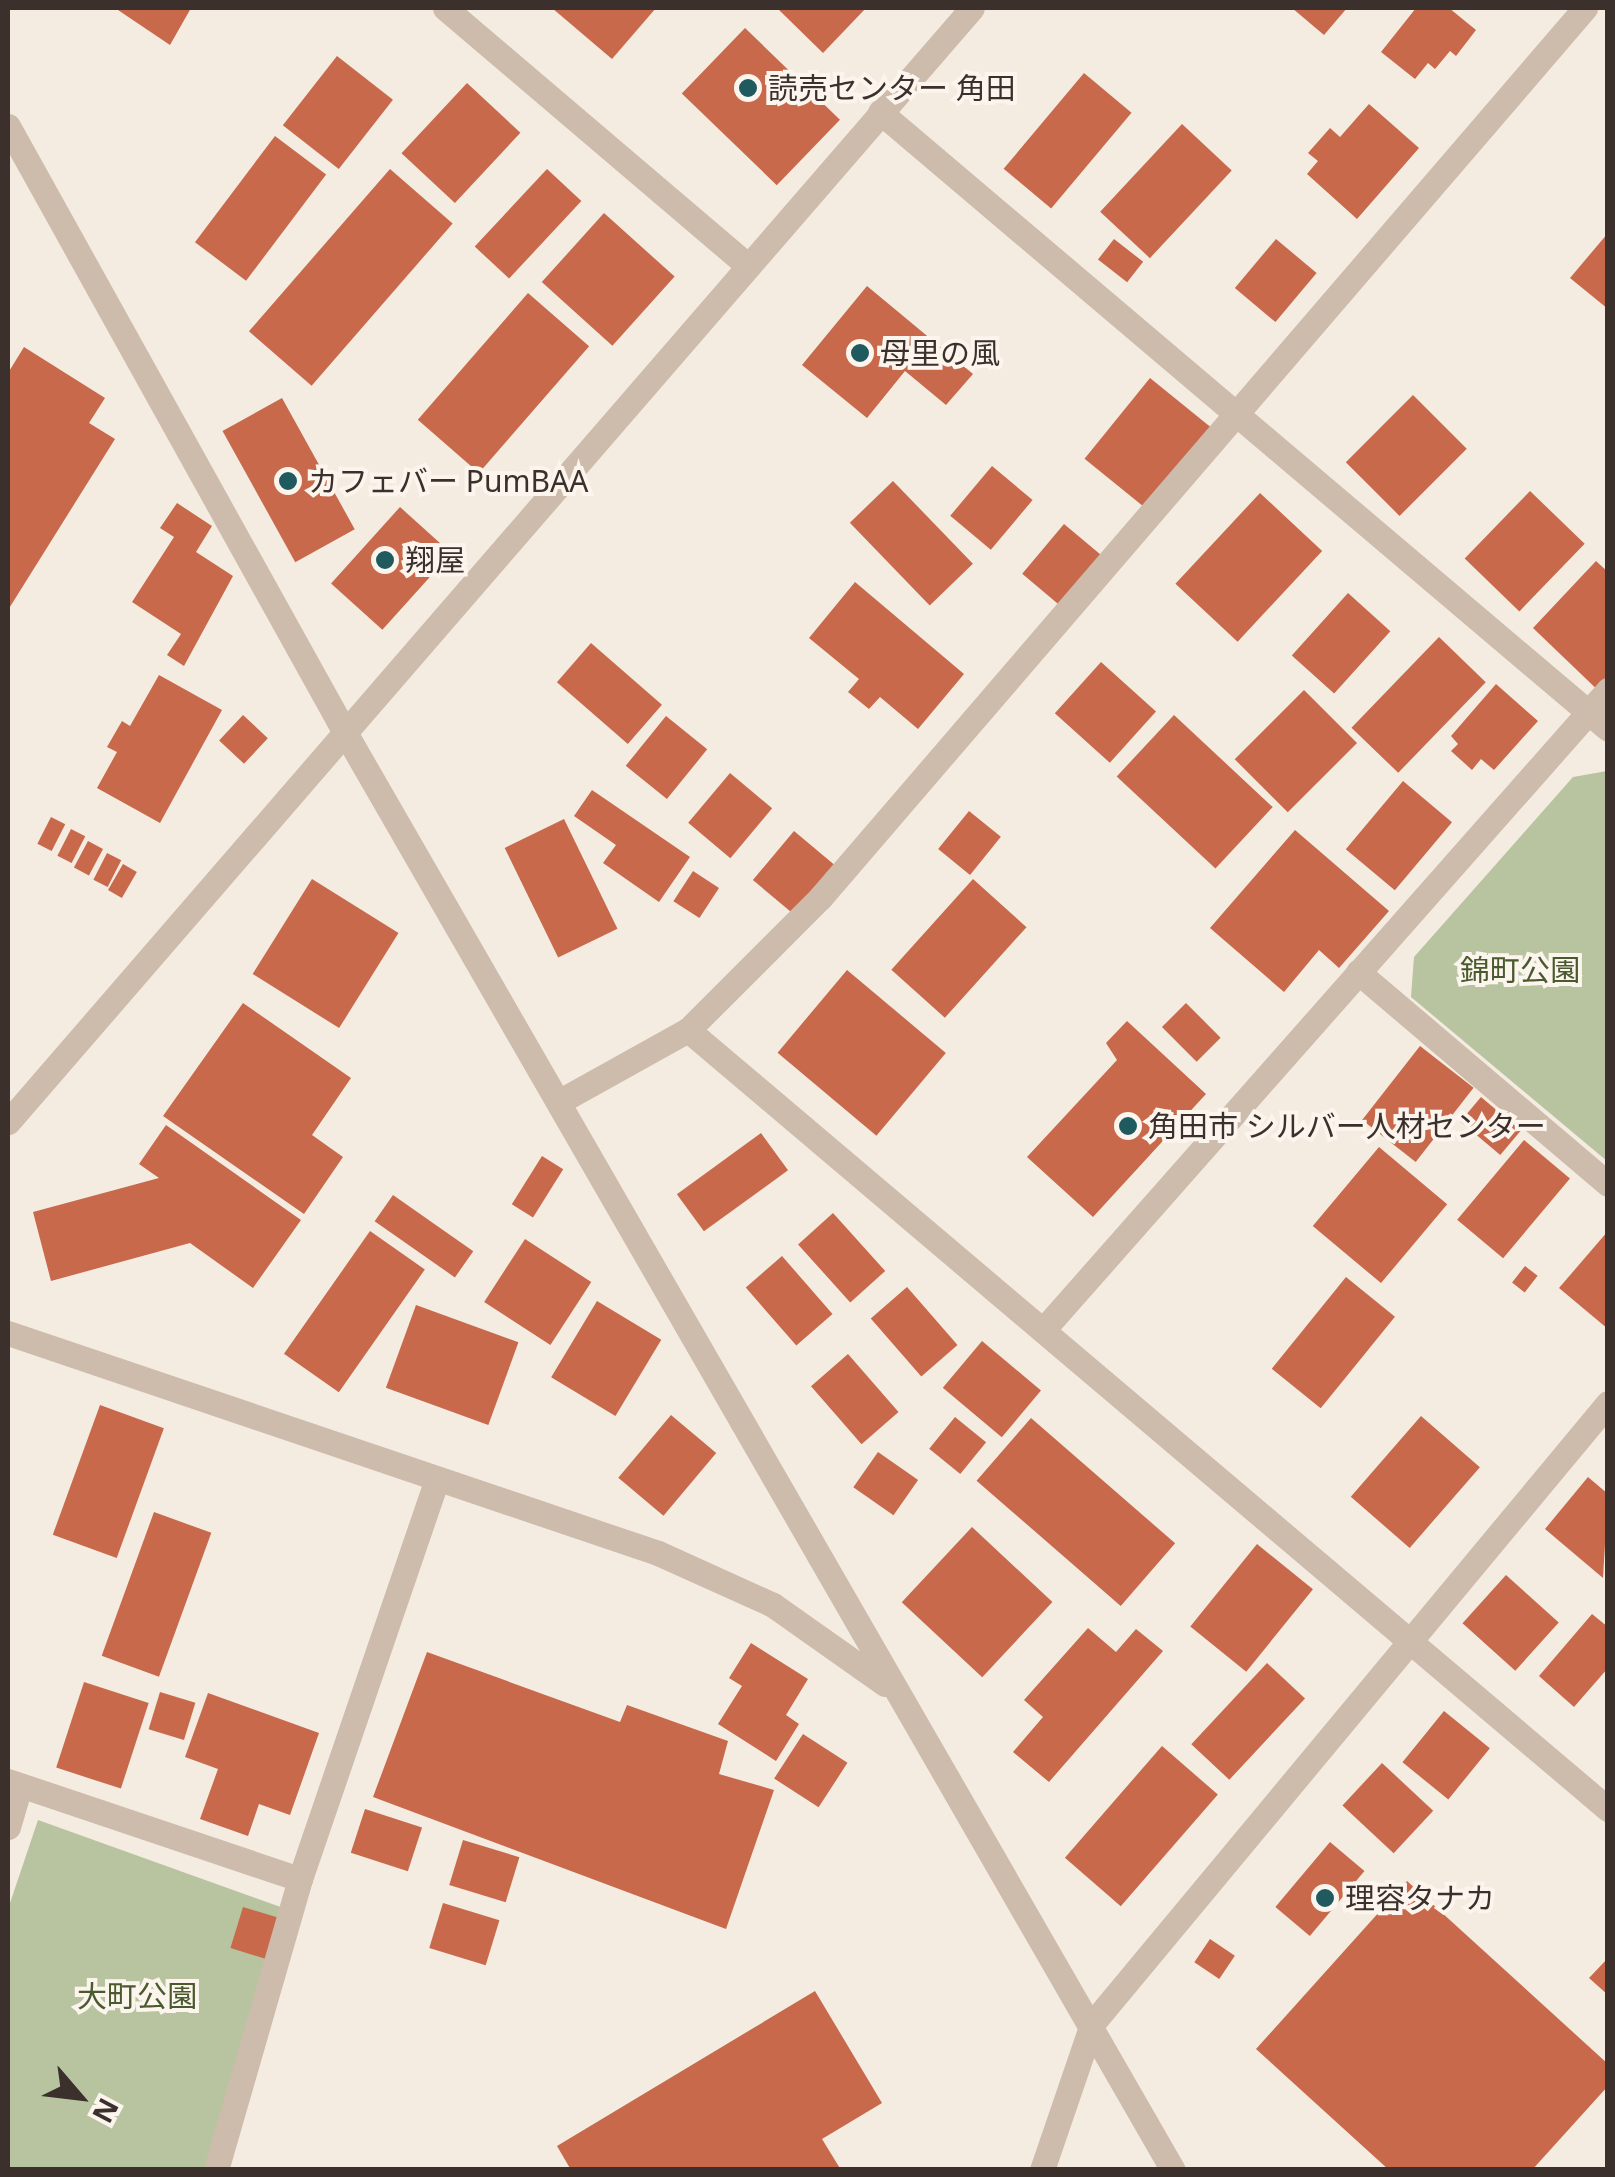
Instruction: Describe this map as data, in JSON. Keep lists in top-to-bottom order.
{
  "parks": ["錦町公園", "大町公園"],
  "places": [
    "読売センター 角田",
    "母里の風",
    "カフェバー PumBAA",
    "翔屋",
    "角田市 シルバー人材センター",
    "理容タナカ"
  ],
  "north": "bottom right"
}
